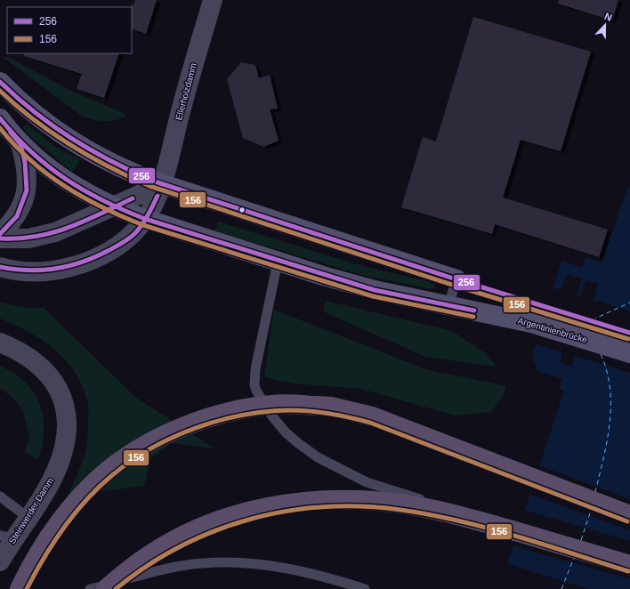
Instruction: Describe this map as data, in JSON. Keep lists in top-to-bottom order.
{
  "streets": {
    "street": ["Ellerholzdamm", "Argentinienbrücke", "Steinwerder Damm"]
  },
  "crossings": [
    ["Ellerholzdamm", "Argentinienbrücke"]
  ],
  "lines": ["transit line 256", "transit line 156"],
  "legend": ["256", "156"],
  "north": "top"
}
